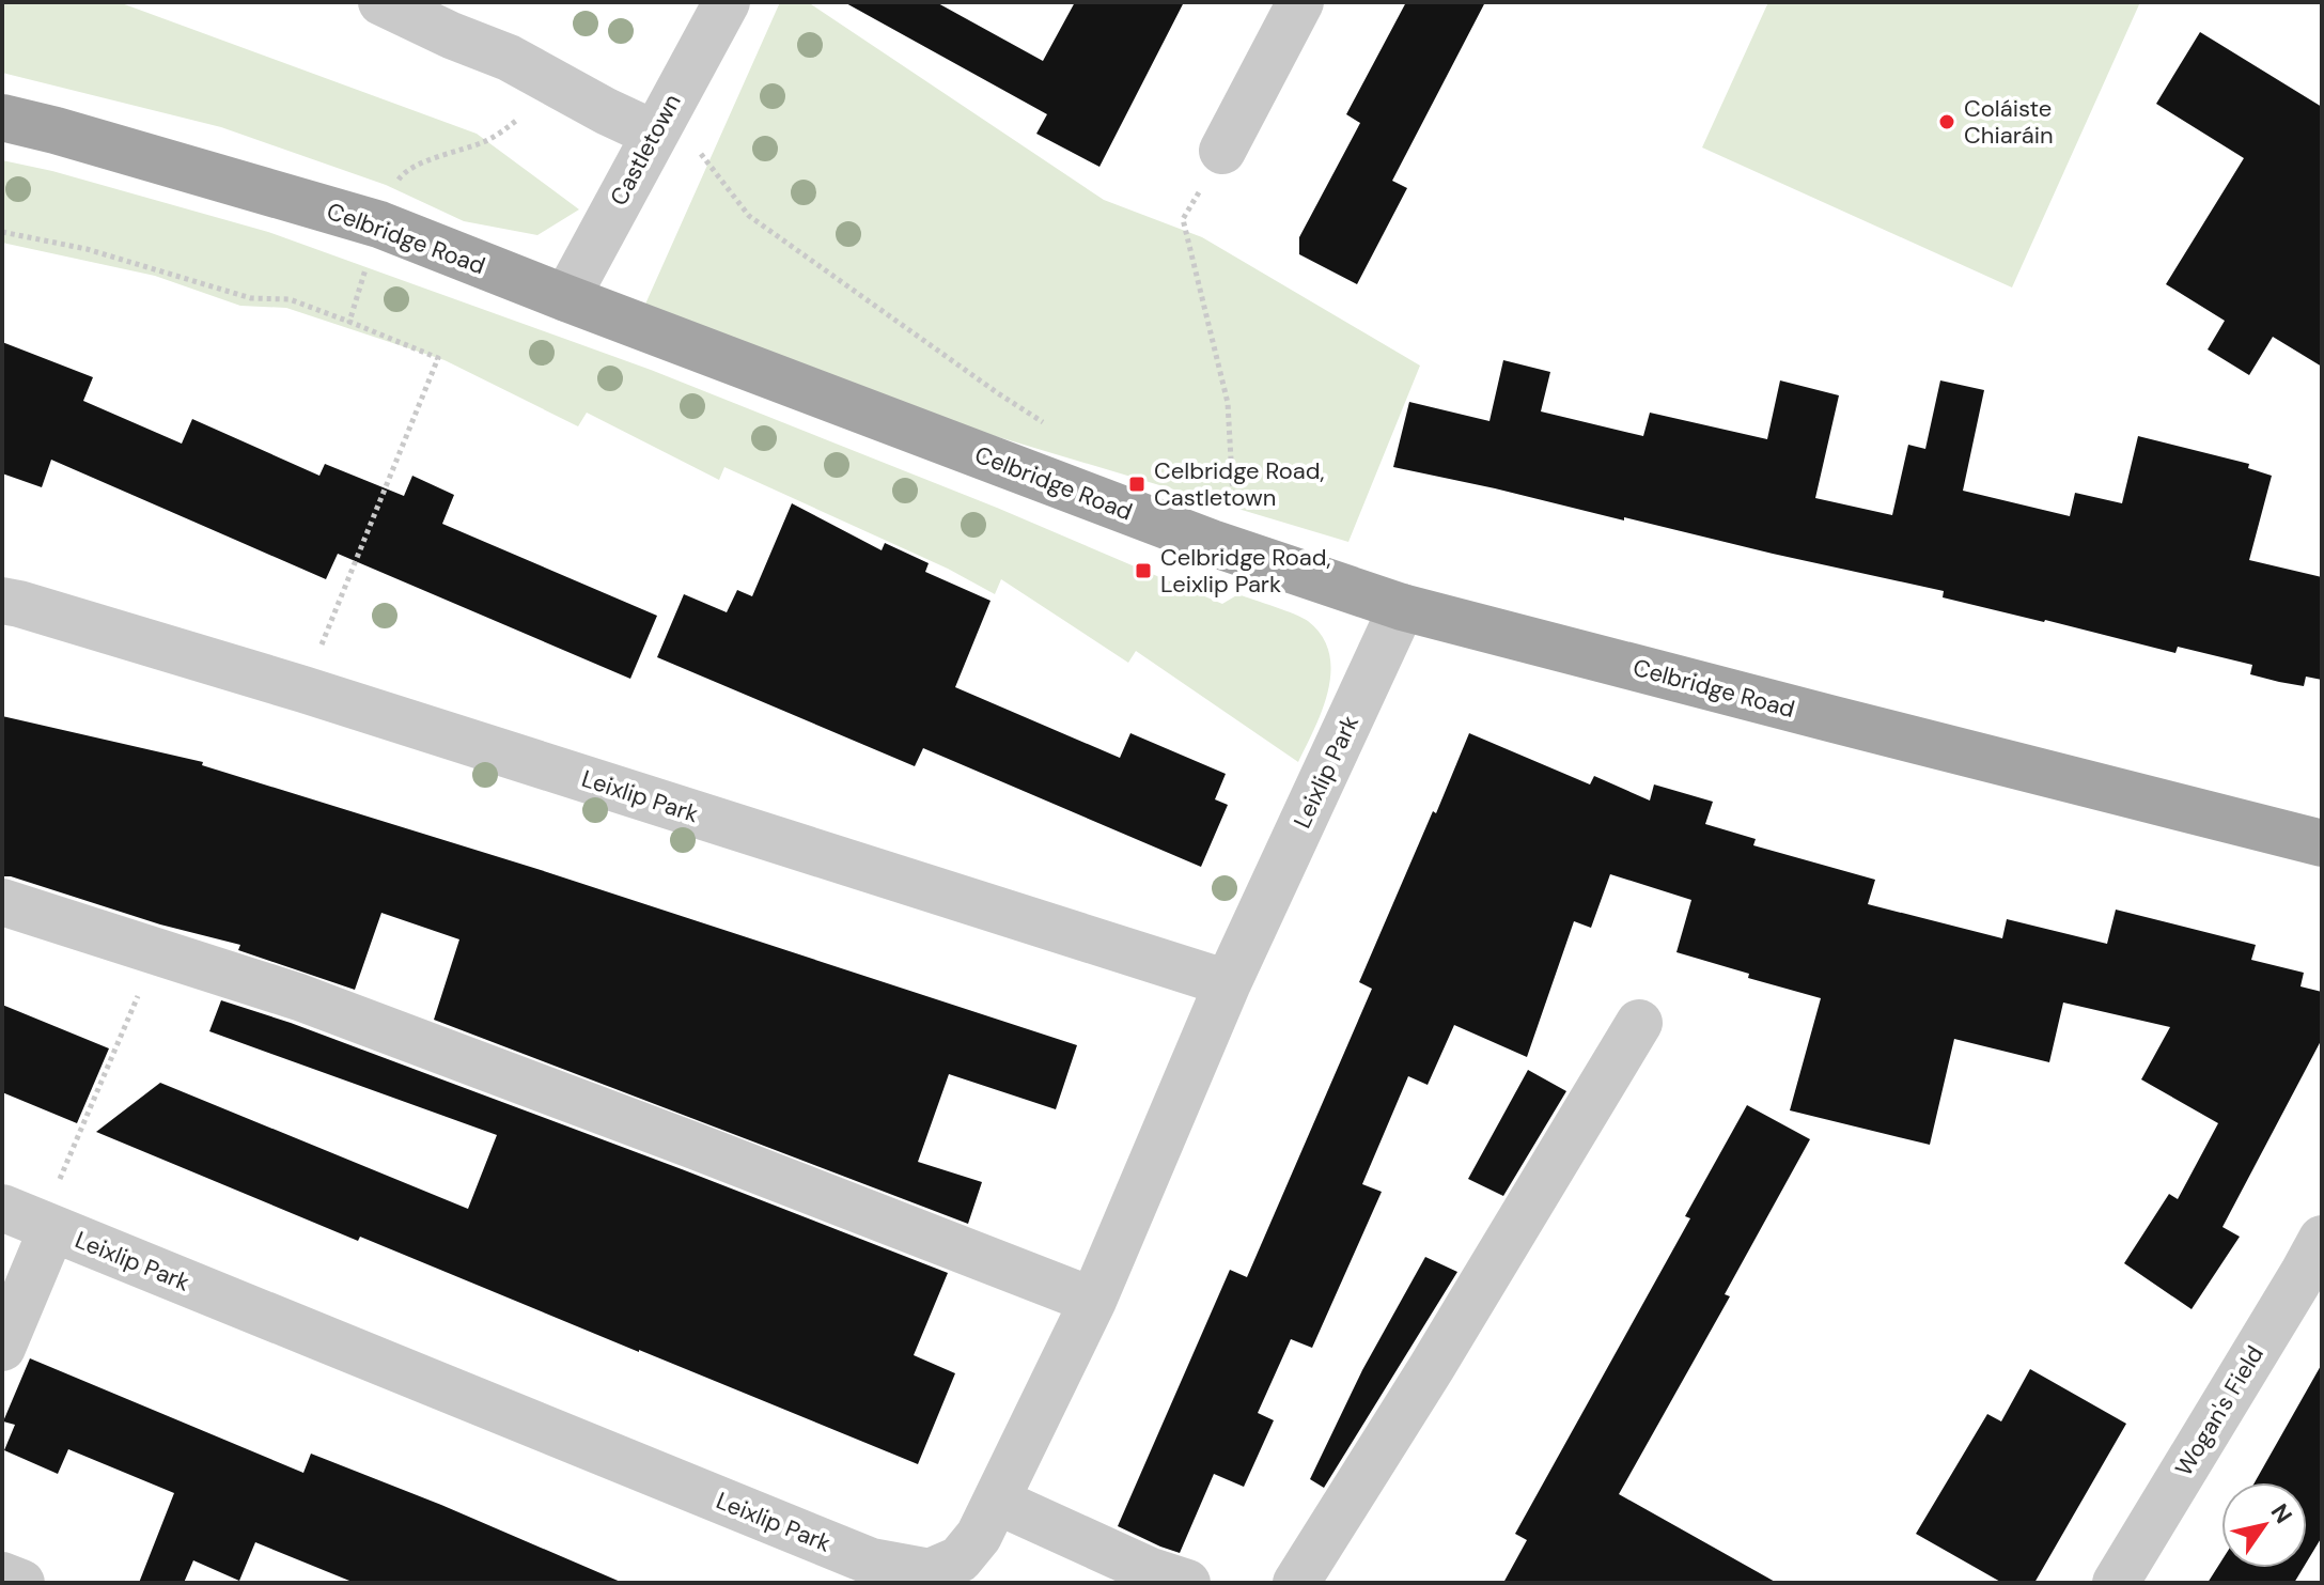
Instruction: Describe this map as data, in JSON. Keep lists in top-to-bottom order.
{
  "streets": {
    "main road": ["Celbridge Road"],
    "street": ["Castletown", "Leixlip Park", "Wogan's Field"]
  },
  "crossings": [
    ["Castletown", "Celbridge Road"],
    ["Celbridge Road", "Leixlip Park"]
  ],
  "places": {
    "other": ["Coláiste Chiaráin"],
    "transit": ["Celbridge Road, Castletown", "Celbridge Road, Leixlip Park"]
  },
  "north": "top right"
}
